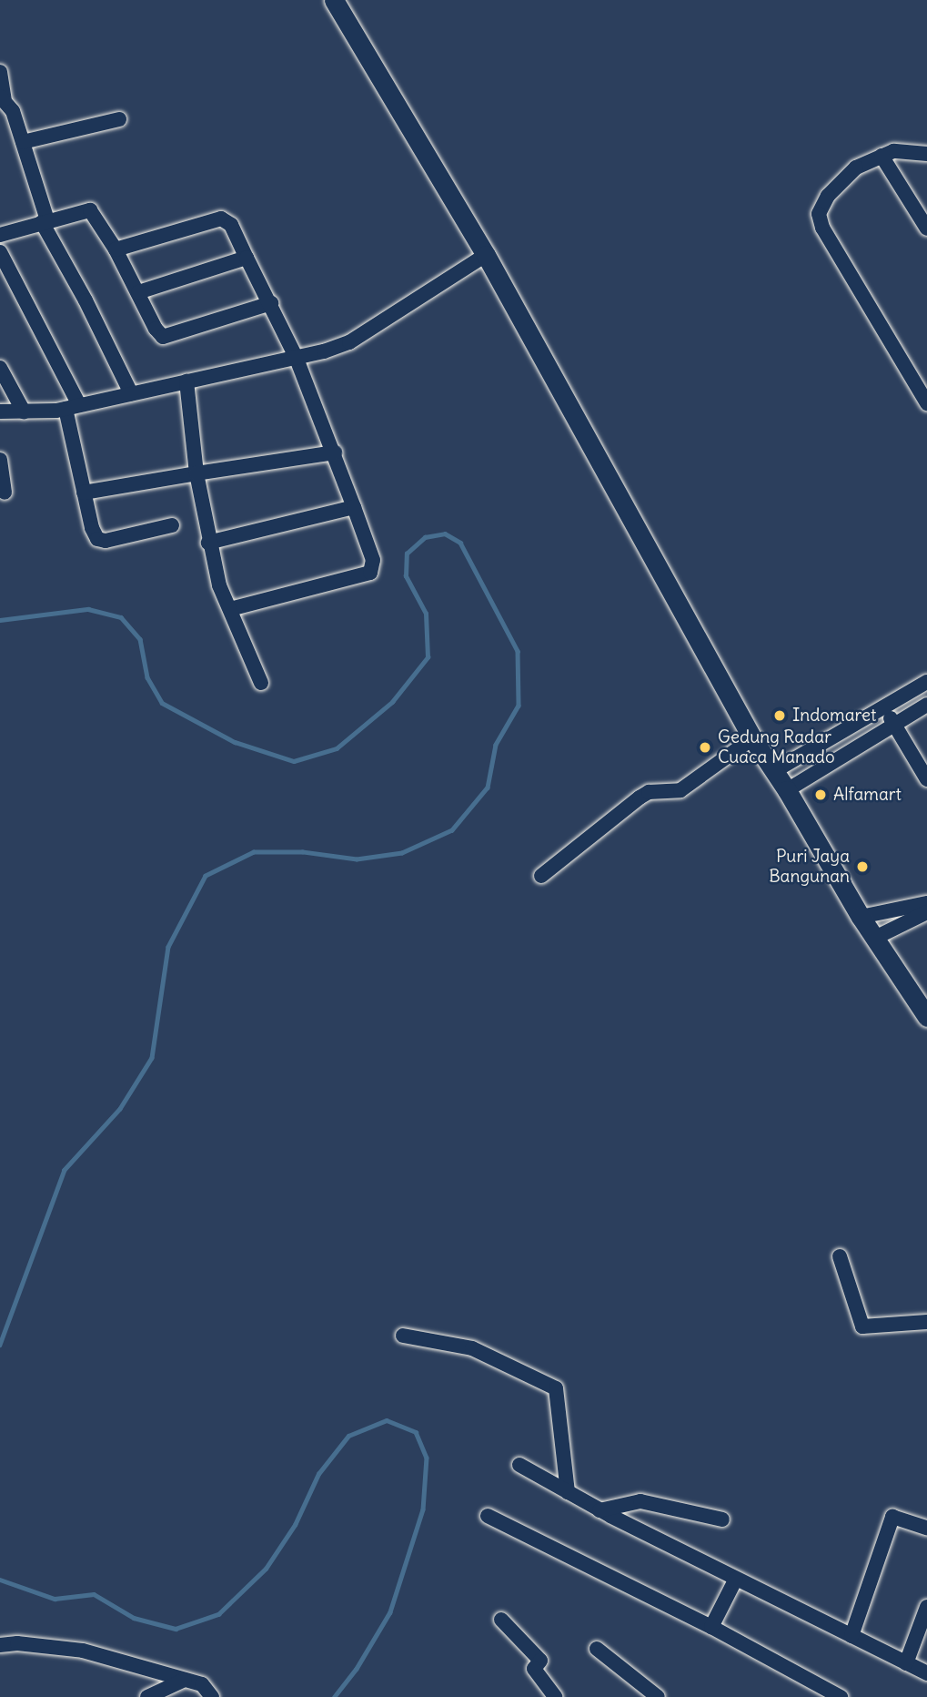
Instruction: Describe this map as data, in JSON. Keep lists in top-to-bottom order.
{
  "places": [
    "Indomaret",
    "Gedung Radar Cuaca Manado",
    "Alfamart",
    "Puri Jaya Bangunan"
  ]
}
